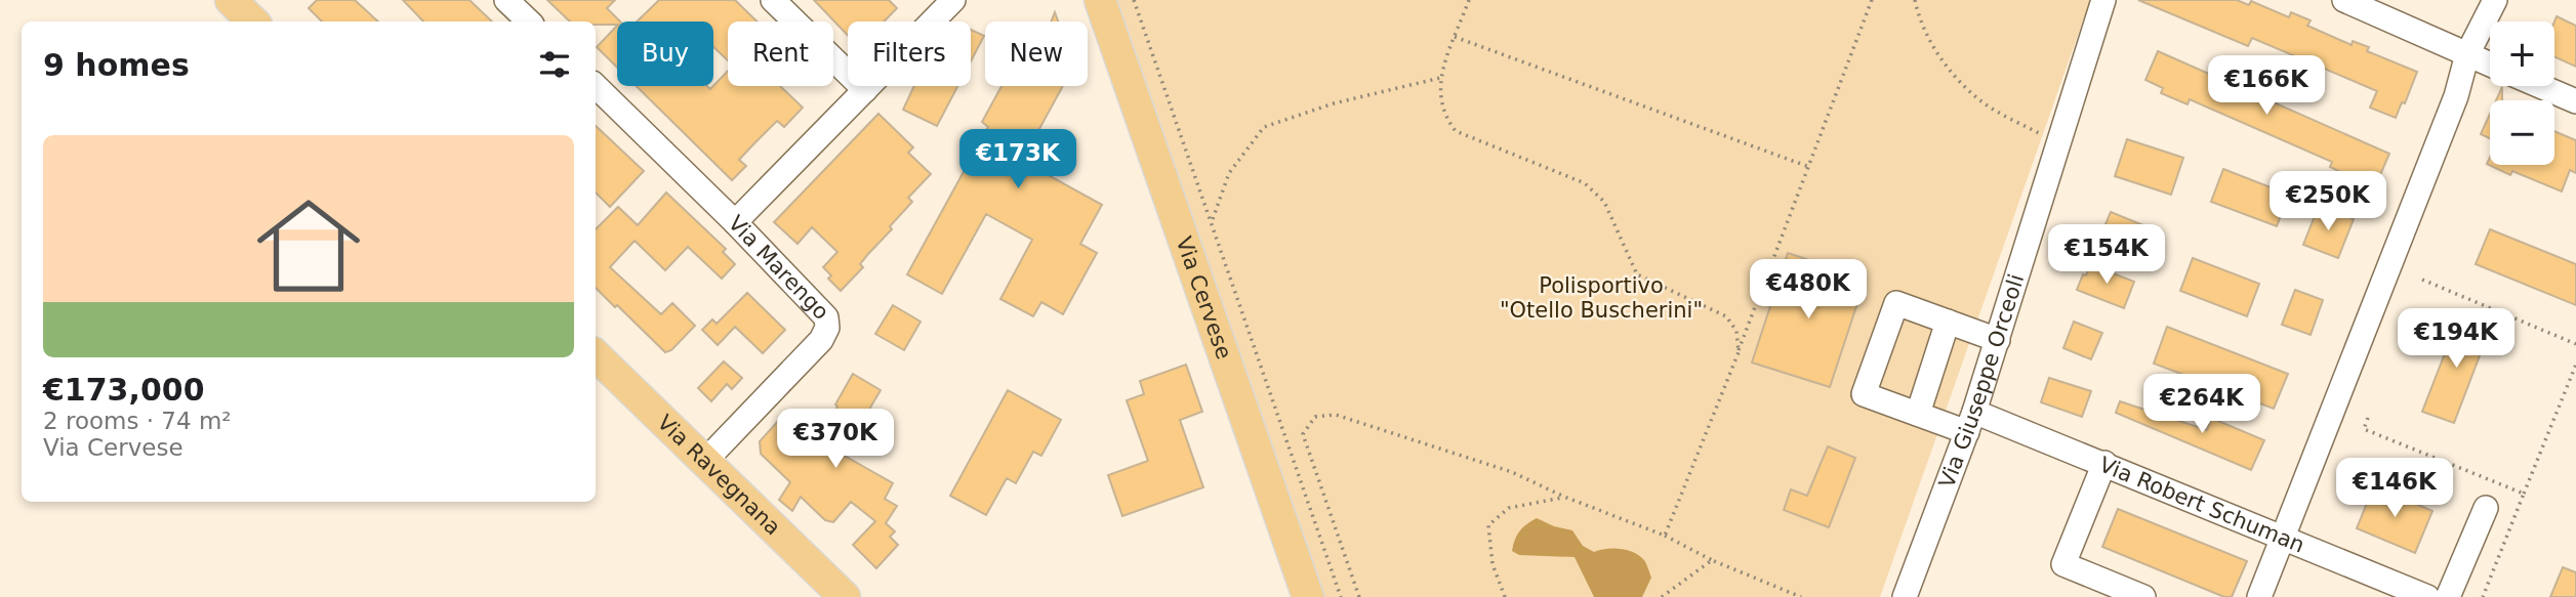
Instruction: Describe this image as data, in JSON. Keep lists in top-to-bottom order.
{
  "streets": {
    "main road": ["Via Cervese", "Via Ravegnana"],
    "street": ["Via Marengo", "Via Giuseppe Orceoli", "Via Robert Schuman"]
  },
  "crossings": [
    ["Via Marengo", "Via Ravegnana"],
    ["Via Giuseppe Orceoli", "Via Robert Schuman"]
  ],
  "parks": ["Polisportivo \"Otello Buscherini\""],
  "page": {
    "map_buttons": ["+", "−"],
    "chip": [
      "Buy",
      "Rent",
      "Filters",
      "New"
    ],
    "heading": "9 homes",
    "price": [
      "€166K",
      "€173K",
      "€250K",
      "€154K",
      "€480K",
      "€194K",
      "€264K",
      "€370K",
      "€146K"
    ],
    "list": [
      {
        "name": "€173,000",
        "note": "2 rooms · 74 m² · Via Cervese"
      }
    ]
  }
}
